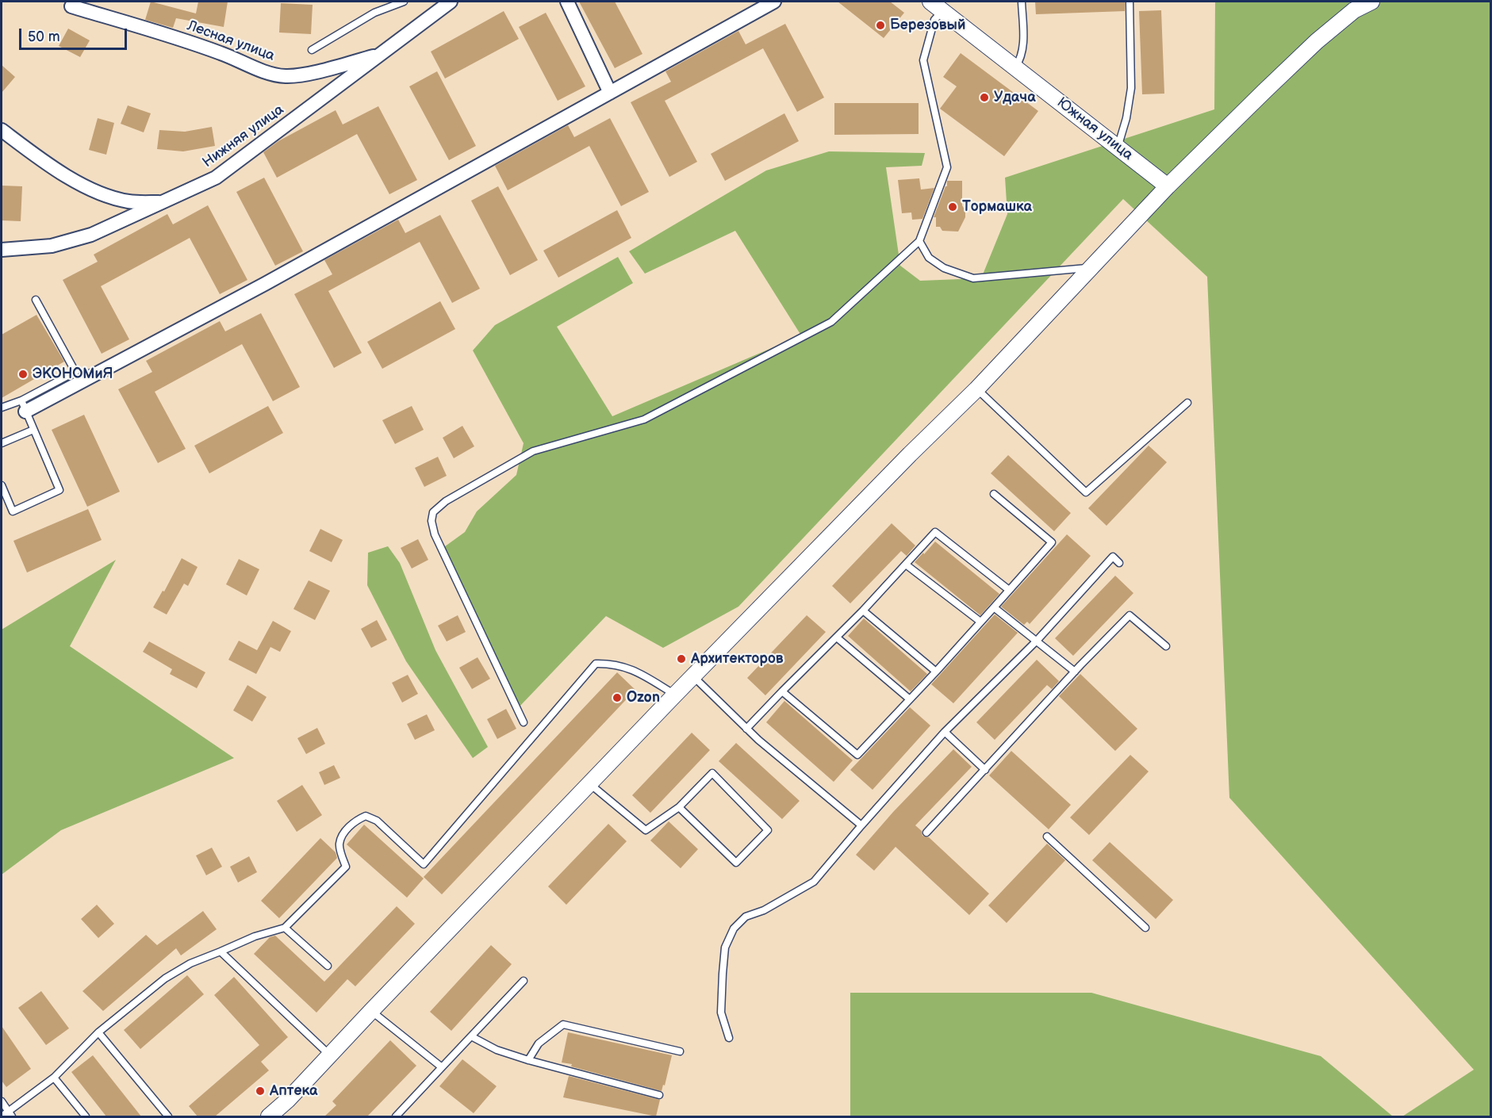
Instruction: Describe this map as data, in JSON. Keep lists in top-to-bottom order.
{
  "streets": {
    "street": ["Лесная улица", "Южная улица", "Нижняя улица"]
  },
  "crossings": [
    ["Лесная улица", "Нижняя улица"]
  ],
  "places": [
    "Березовый",
    "Удача",
    "Тормашка",
    "ЭКОНОМиЯ",
    "Архитекторов",
    "Ozon",
    "Аптека"
  ],
  "scale_bar": "50 m"
}
